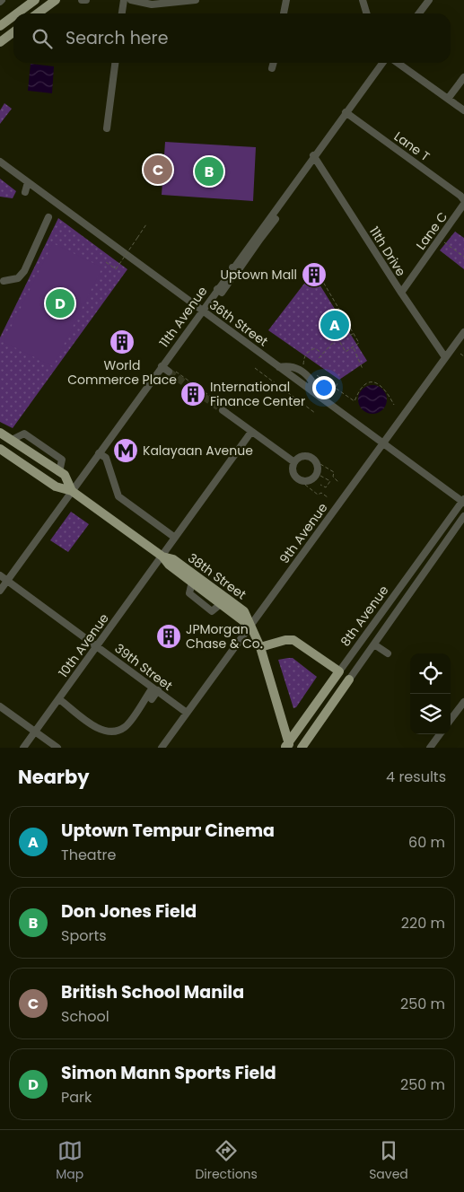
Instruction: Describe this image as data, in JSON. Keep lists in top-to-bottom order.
{
  "streets": {
    "main road": ["38th Street", "8th Avenue"],
    "street": [
      "Lane T",
      "Lane C",
      "11th Drive",
      "11th Avenue",
      "36th Street",
      "9th Avenue",
      "10th Avenue",
      "39th Street"
    ]
  },
  "crossings": [
    ["Lane T", "11th Avenue"],
    ["Lane C", "11th Drive"],
    ["11th Drive", "11th Avenue"],
    ["11th Drive", "9th Avenue"],
    ["11th Avenue", "36th Street"],
    ["11th Avenue", "38th Street"],
    ["11th Avenue", "39th Street"],
    ["36th Street", "9th Avenue"],
    ["36th Street", "8th Avenue"],
    ["9th Avenue", "38th Street"],
    ["9th Avenue", "39th Street"],
    ["38th Street", "8th Avenue"],
    ["38th Street", "10th Avenue"],
    ["10th Avenue", "39th Street"]
  ],
  "places": {
    "building": [
      "Uptown Mall",
      "World Commerce Place",
      "International Finance Center",
      "JPMorgan Chase & Co."
    ],
    "metro station": ["Kalayaan Avenue"]
  },
  "page": {
    "search": "Search here",
    "pins": [
      "C",
      "B",
      "D",
      "A"
    ],
    "heading": ["Nearby", "4 results"],
    "list": [
      {
        "mark": "A",
        "name": "Uptown Tempur Cinema",
        "note": "Theatre",
        "value": "60 m"
      },
      {
        "mark": "B",
        "name": "Don Jones Field",
        "note": "Sports",
        "value": "220 m"
      },
      {
        "mark": "C",
        "name": "British School Manila",
        "note": "School",
        "value": "250 m"
      },
      {
        "mark": "D",
        "name": "Simon Mann Sports Field",
        "note": "Park",
        "value": "250 m"
      }
    ],
    "nav": ["Map", "Directions", "Saved"]
  }
}
